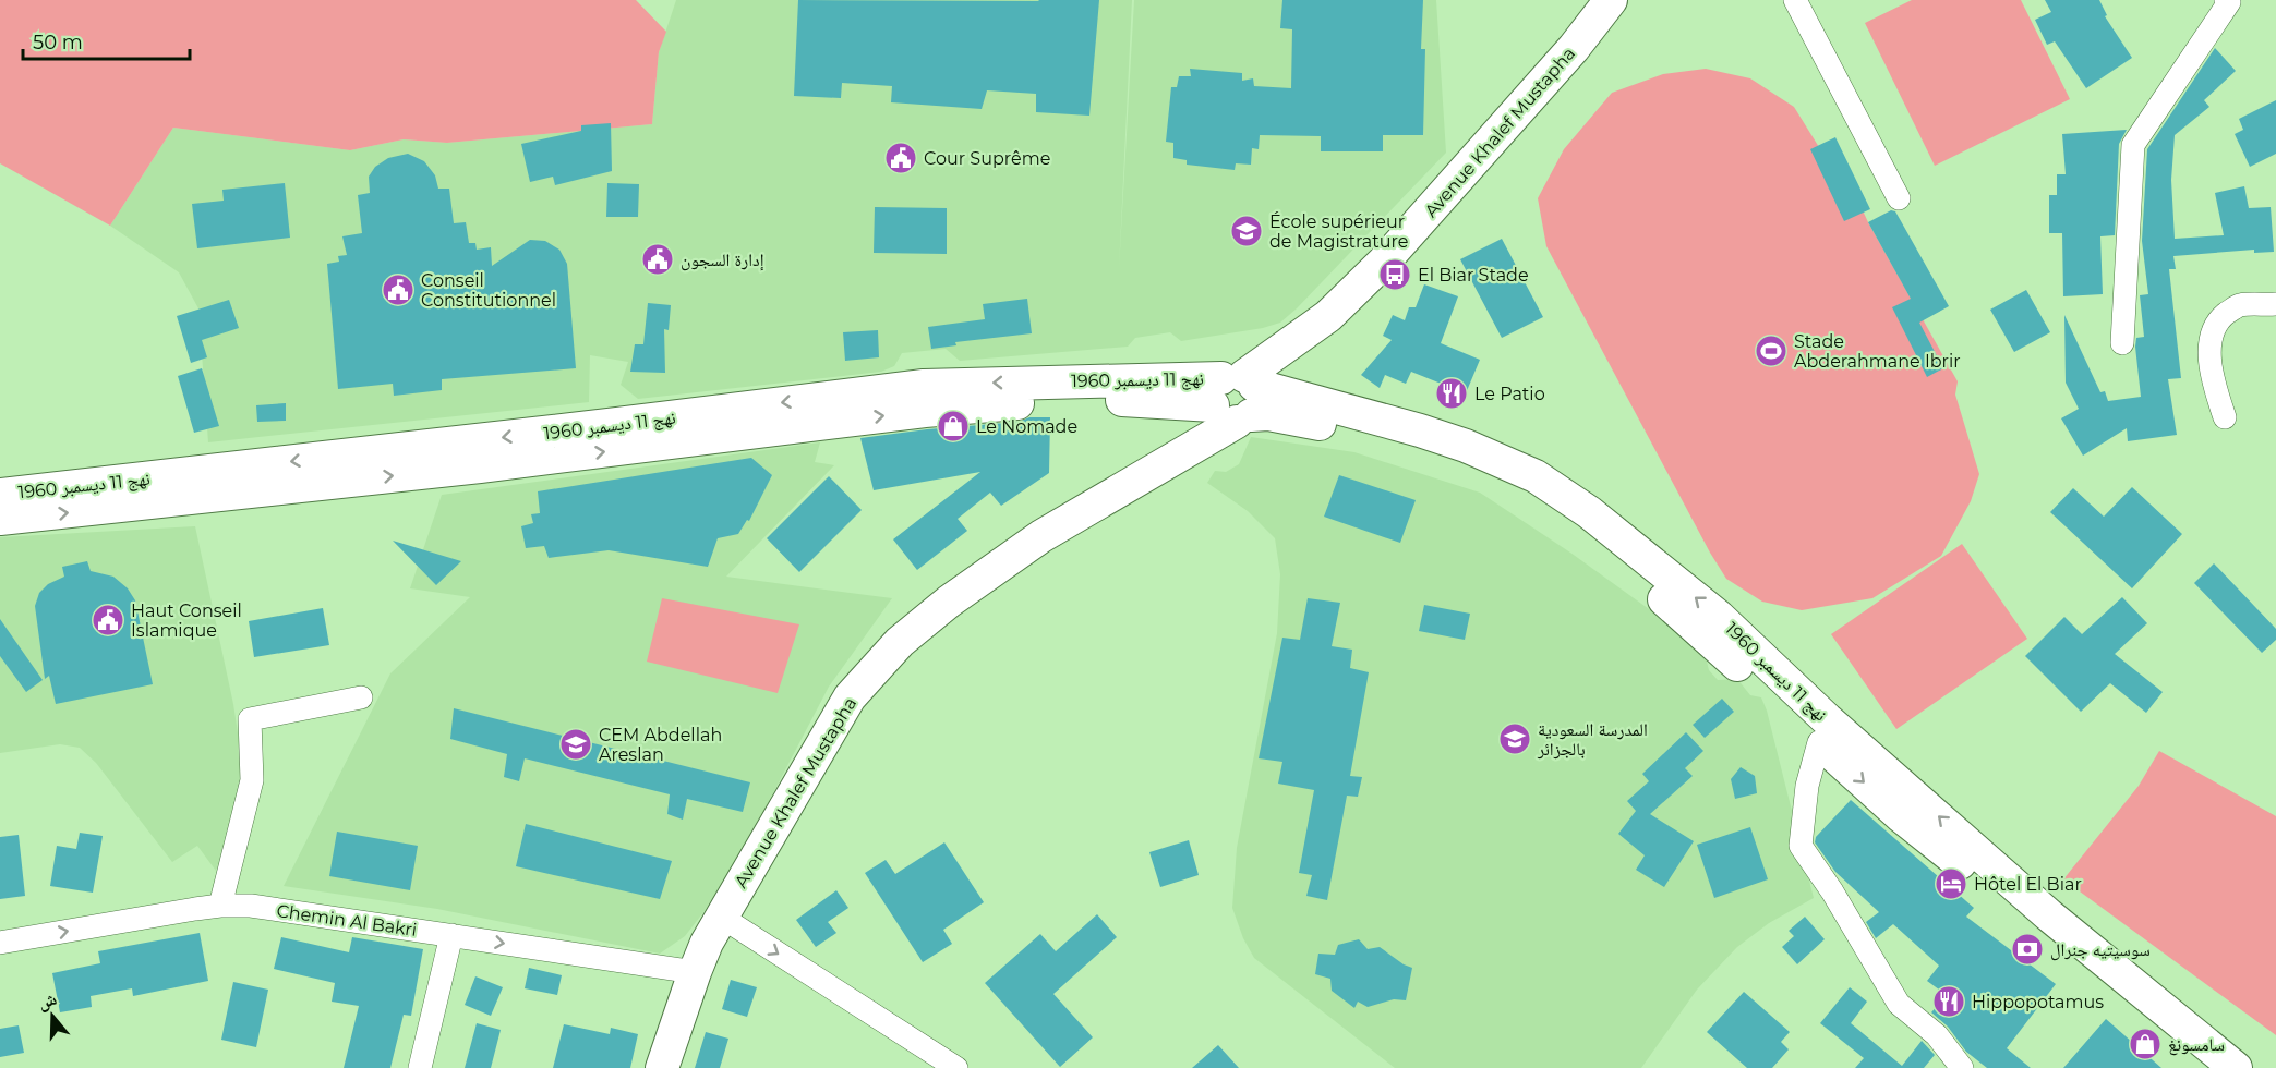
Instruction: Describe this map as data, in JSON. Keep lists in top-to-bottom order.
{
  "streets": {
    "main road": ["Avenue Khalef Mustapha", "نهج 11 ديسمبر 1960"],
    "street": ["Chemin Al Bakri"]
  },
  "crossings": [
    ["Avenue Khalef Mustapha", "نهج 11 ديسمبر 1960"],
    ["Avenue Khalef Mustapha", "Chemin Al Bakri"]
  ],
  "one_way": ["Chemin Al Bakri"],
  "places": {
    "public building": [
      "Cour Suprême",
      "إدارة السجون",
      "Conseil Constitutionnel",
      "Haut Conseil Islamique"
    ],
    "school or university": ["École supérieur de Magistrature", "المدرسة السعودية بالجزائر", "CEM Abdellah Areslan"],
    "bus stop": ["El Biar Stade"],
    "sports": ["Stade Abderahmane Ibrir"],
    "restaurant": ["Le Patio", "Hippopotamus"],
    "shop": ["Le Nomade", "سامسونغ"],
    "hotel": ["Hôtel El Biar"],
    "bank": ["سوسيتيه جنرال"]
  },
  "scale_bar": "50 m",
  "north": "top"
}
